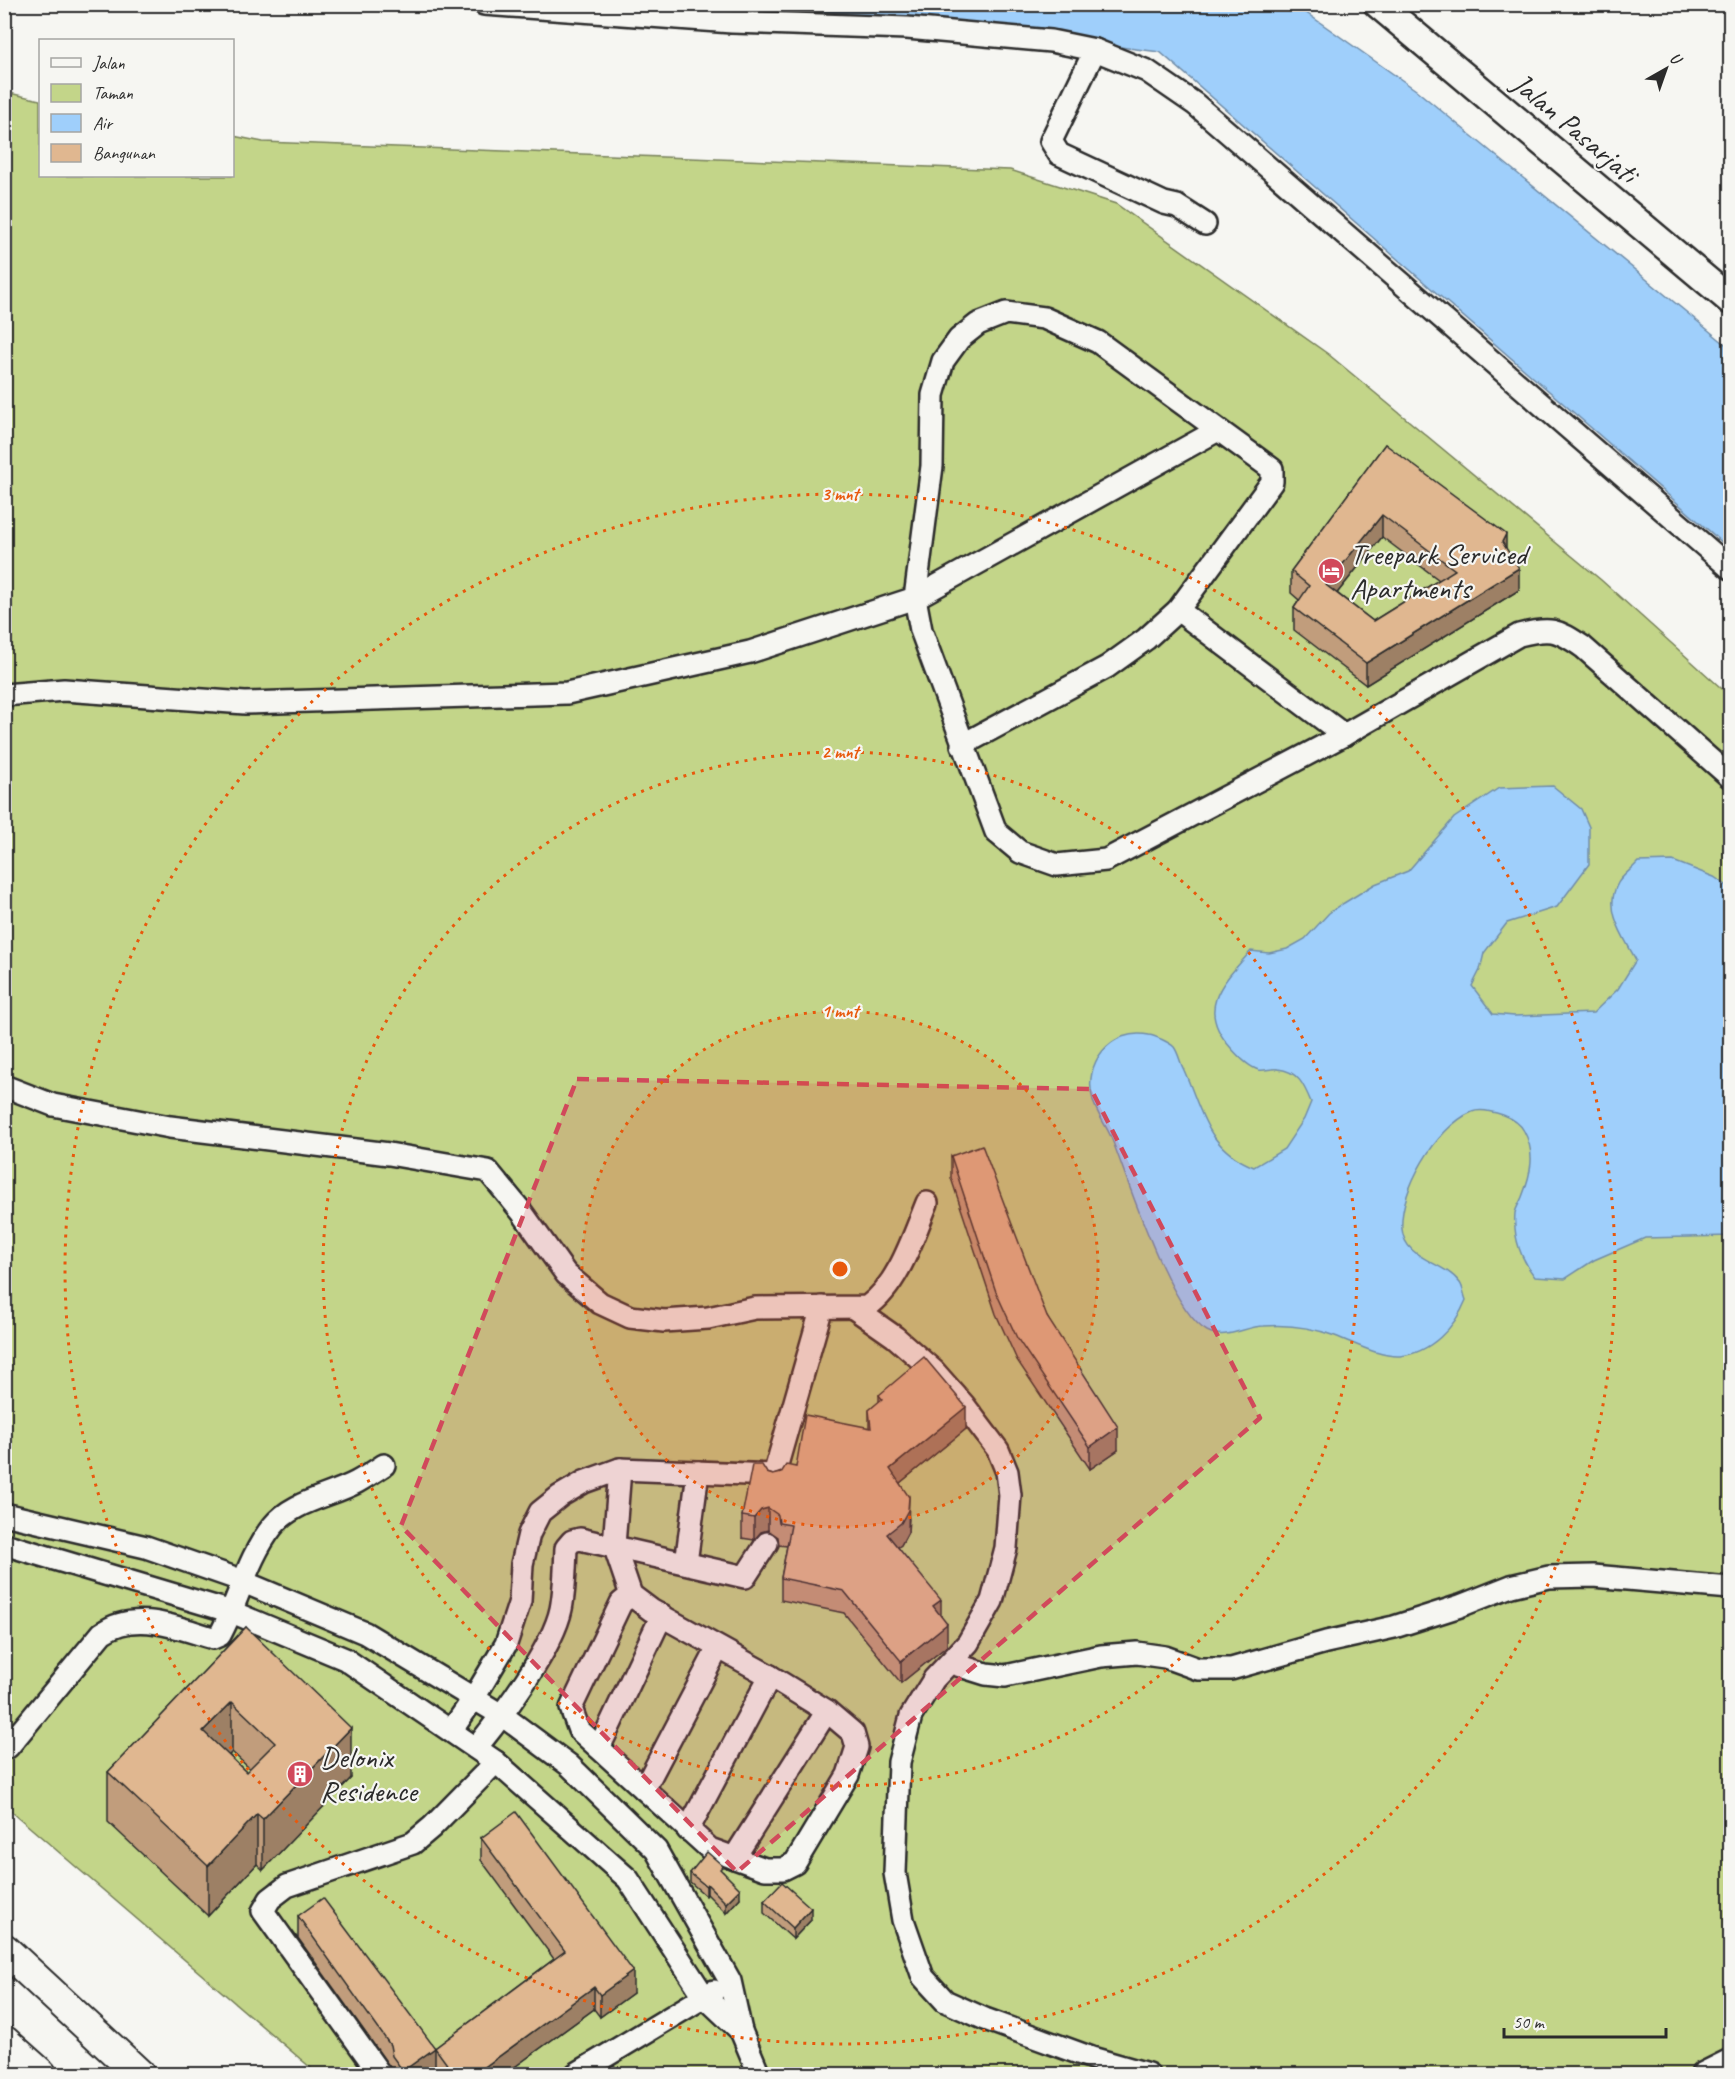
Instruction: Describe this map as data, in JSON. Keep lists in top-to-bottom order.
{
  "streets": {
    "main road": ["Jalan Pasarjati"]
  },
  "places": {
    "hotel": ["Treepark Serviced Apartments"],
    "building": ["Delonix Residence"]
  },
  "legend": [
    "Jalan",
    "Taman",
    "Air",
    "Bangunan"
  ],
  "scale_bar": "50 m",
  "north": "top right",
  "rings": ["3 mnt", "2 mnt", "1 mnt"]
}
